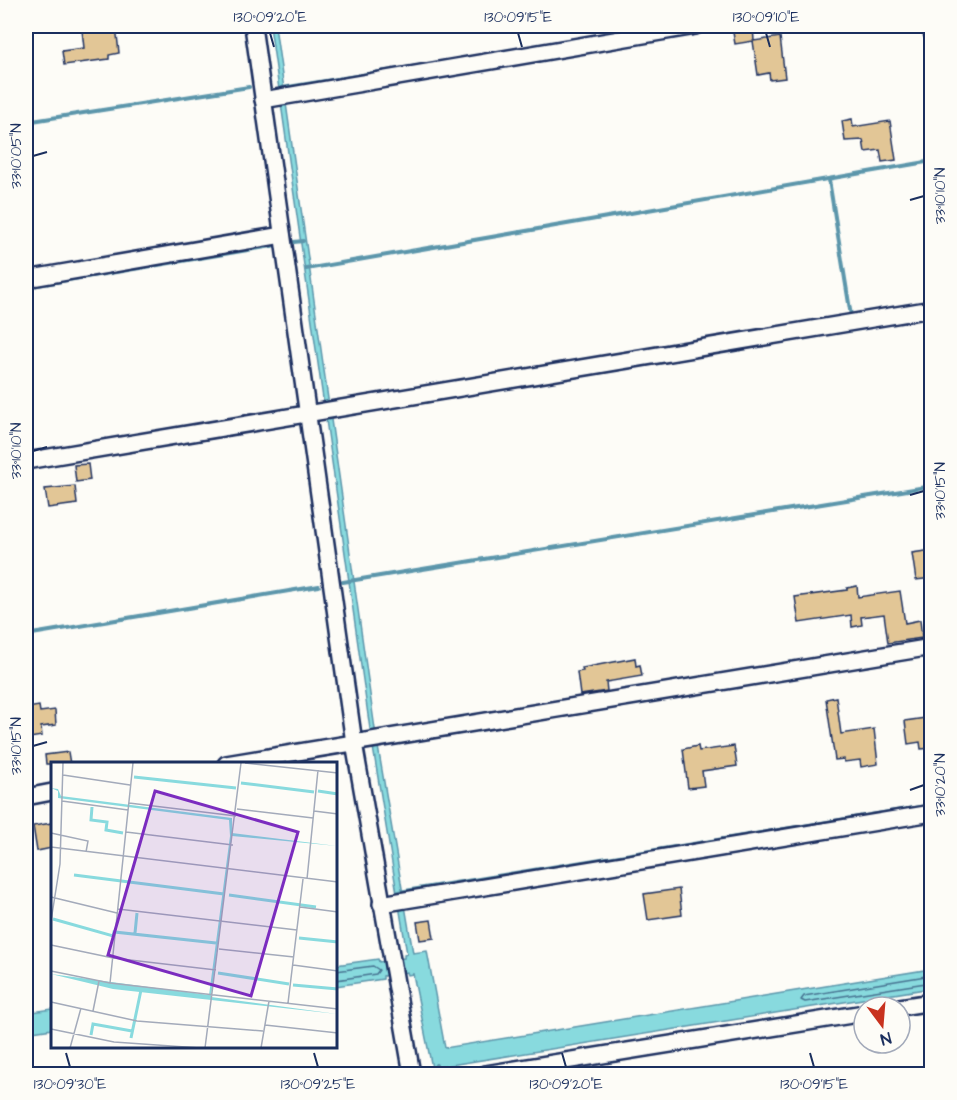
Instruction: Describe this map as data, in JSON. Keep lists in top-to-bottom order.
{
  "north": "bottom",
  "coordinates": [
    "130°09'20\"E",
    "130°09'15\"E",
    "130°09'10\"E",
    "33°10'05\"N",
    "33°10'10\"N",
    "33°10'15\"N",
    "33°10'20\"N",
    "130°09'30\"E",
    "130°09'25\"E"
  ]
}
